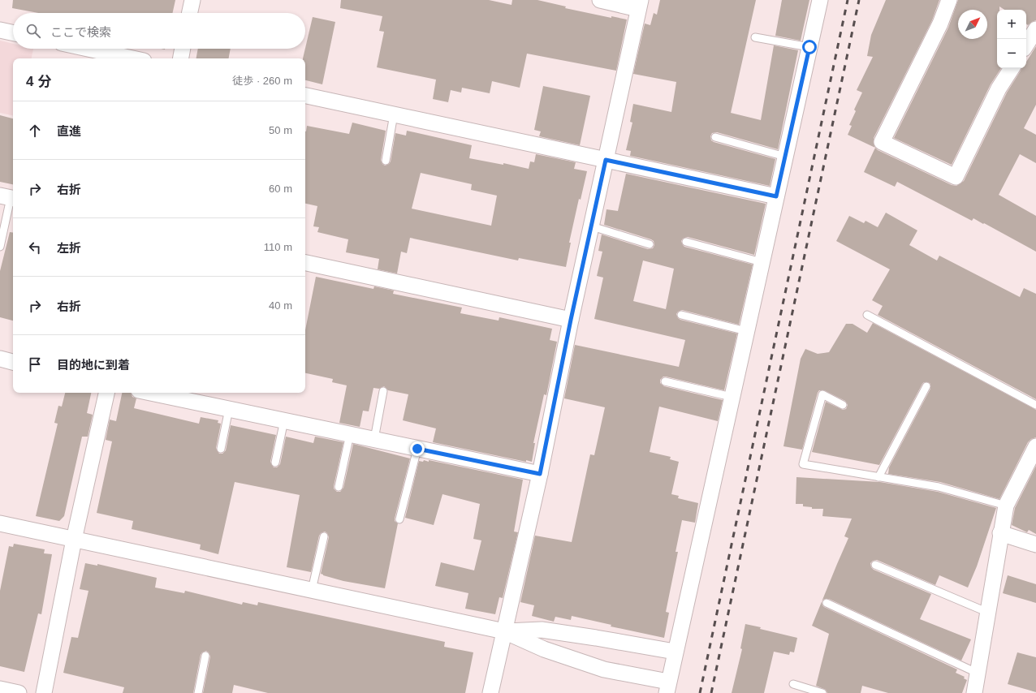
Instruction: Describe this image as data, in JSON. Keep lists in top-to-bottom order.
{
  "north": "top right",
  "page": {
    "map_buttons": ["+", "−"],
    "search": "ここで検索",
    "heading": ["4 分", "徒歩 · 260 m"],
    "list": [
      ["直進", "50 m"],
      ["右折", "60 m"],
      ["左折", "110 m"],
      ["右折", "40 m"],
      "目的地に到着"
    ]
  }
}
